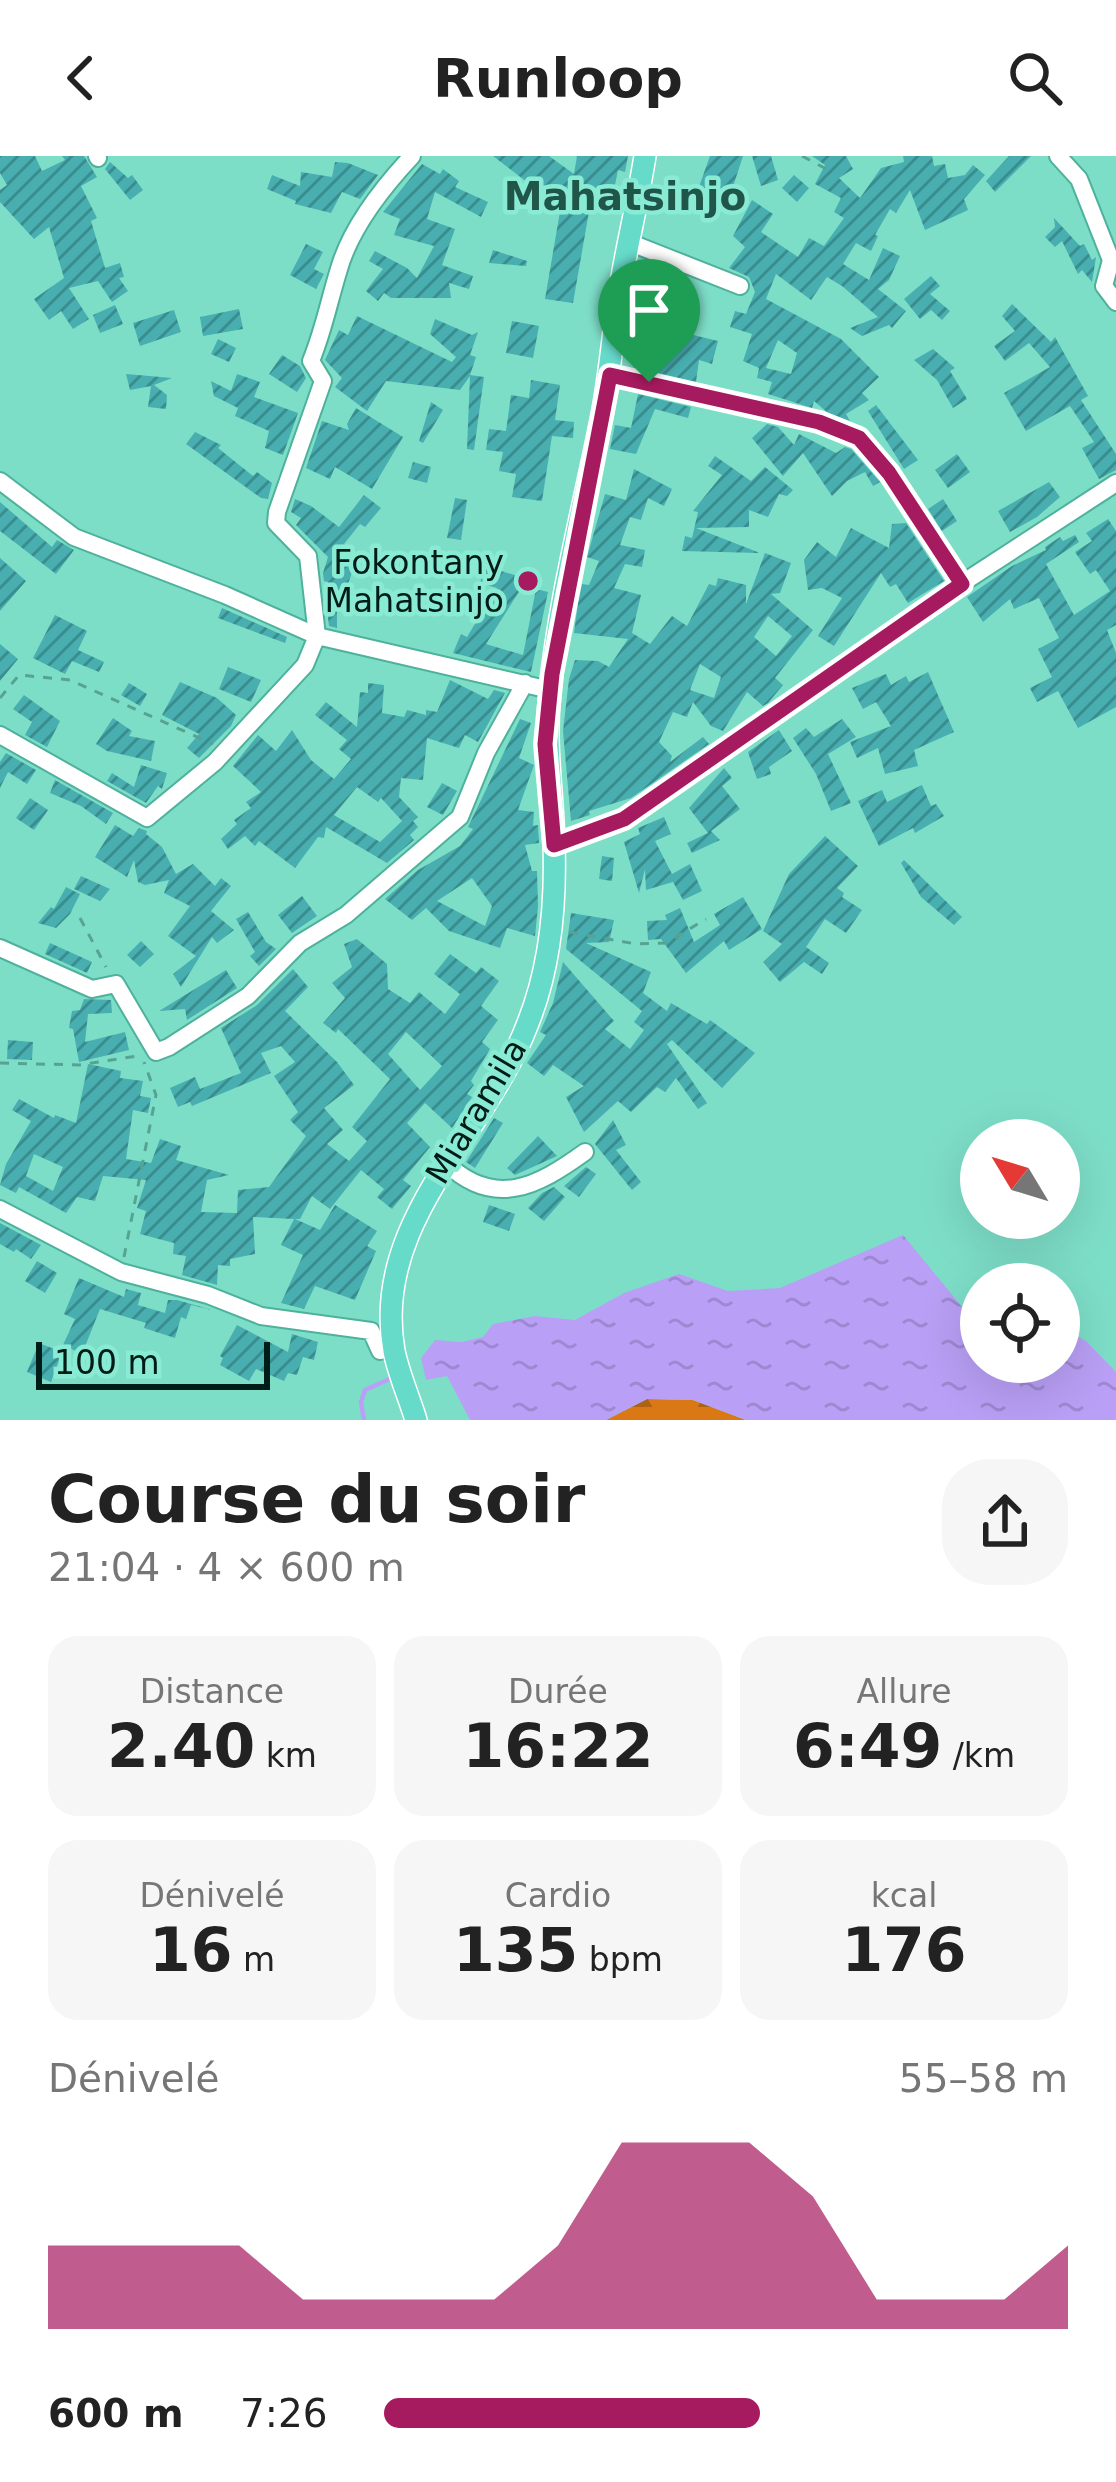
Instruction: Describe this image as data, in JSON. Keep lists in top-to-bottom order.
{
  "streets": {
    "main road": ["Miaramila"]
  },
  "districts": ["Mahatsinjo"],
  "places": ["Fokontany Mahatsinjo"],
  "scale_bar": "100 m",
  "north": "top left",
  "page": {
    "header": "Runloop",
    "scale": "100 m",
    "heading": ["Course du soir", "21:04 · 4 × 600 m"],
    "stats": [
      ["Distance", "2.40 km"],
      ["Durée", "16:22"],
      ["Allure", "6:49 /km"],
      ["Dénivelé", "16 m"],
      ["Cardio", "135 bpm"],
      ["kcal", "176"]
    ],
    "chart": ["Dénivelé", "55–58 m"],
    "list": [
      {
        "name": "600 m",
        "note": "7:26"
      }
    ]
  }
}
